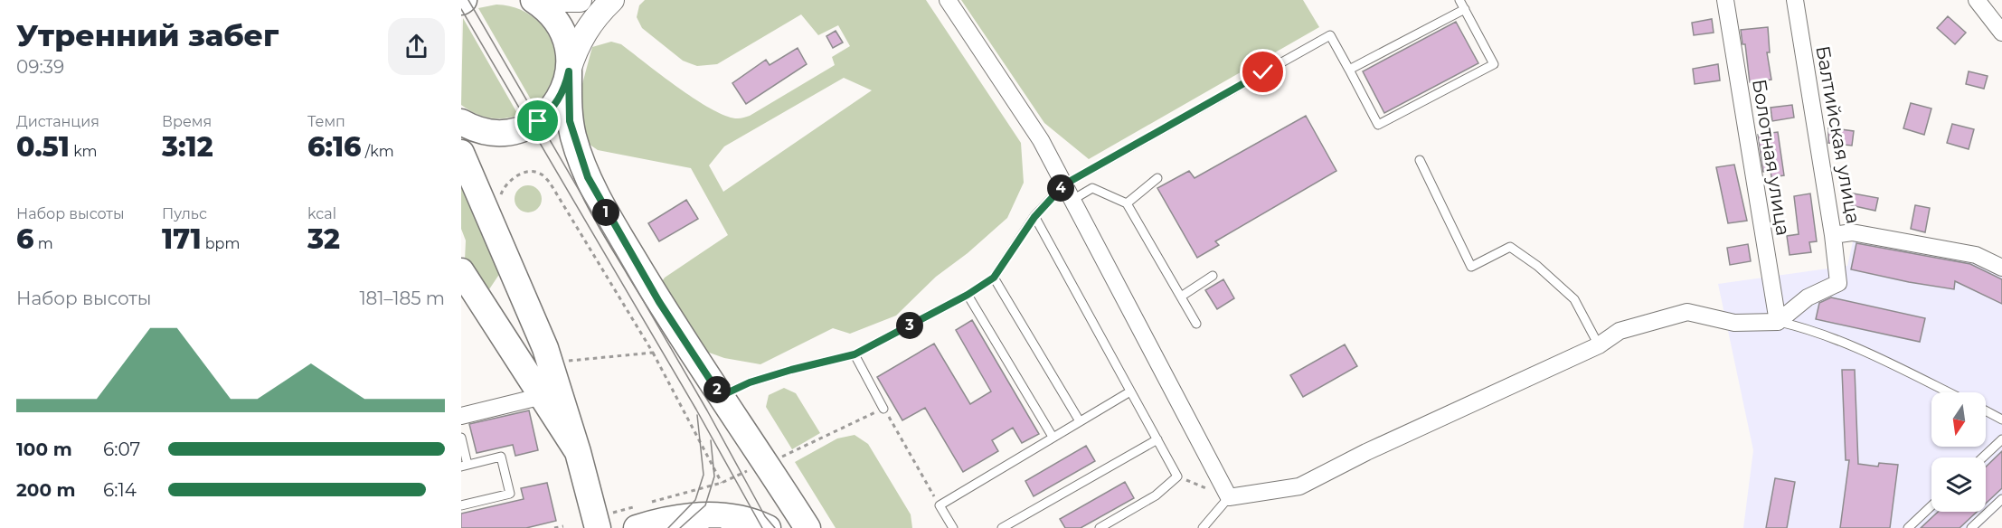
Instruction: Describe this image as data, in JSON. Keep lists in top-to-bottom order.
{
  "streets": {
    "street": ["Балтийская улица", "Болотная улица"]
  },
  "north": "bottom",
  "page": {
    "heading": ["Утренний забег", "09:39"],
    "stats": [
      ["Дистанция", "0.51 km"],
      ["Время", "3:12"],
      ["Темп", "6:16 /km"],
      ["Набор высоты", "6 m"],
      ["Пульс", "171 bpm"],
      ["kcal", "32"]
    ],
    "pins": [
      "4",
      "1",
      "3",
      "2"
    ],
    "chart": ["Набор высоты", "181–185 m"],
    "list": [
      {
        "name": "100 m",
        "note": "6:07"
      },
      {
        "name": "200 m",
        "note": "6:14"
      }
    ]
  }
}
